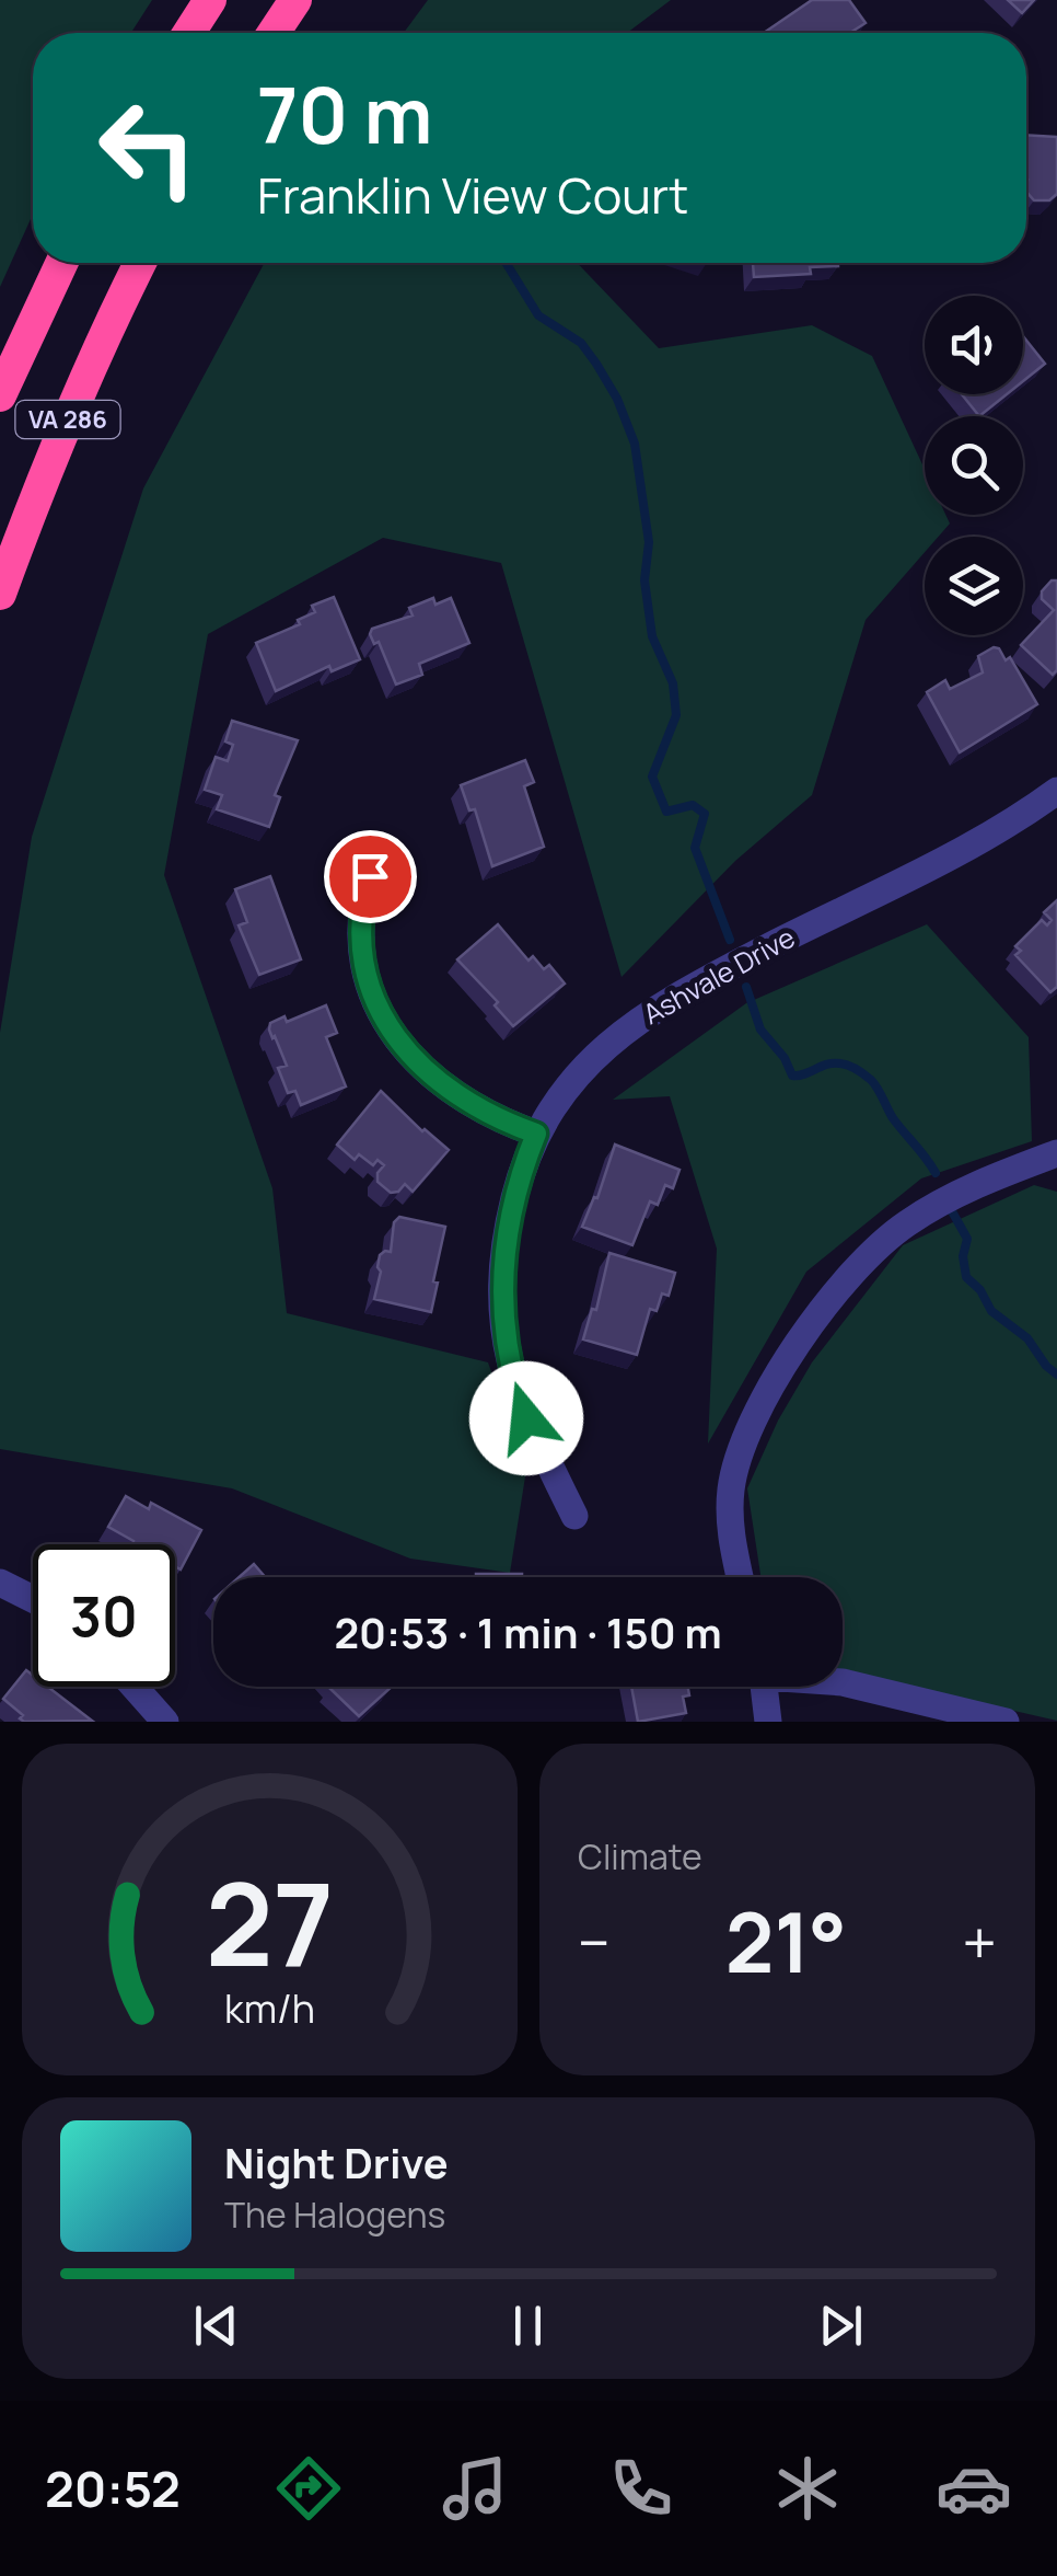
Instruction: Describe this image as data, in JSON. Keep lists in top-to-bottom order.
{
  "streets": {
    "highway": ["VA 286"],
    "street": ["Ashvale Drive"]
  },
  "page": {
    "turn": ["70 m", "Franklin View Court"],
    "limit": "30",
    "trip": "20:53 · 1 min · 150 m",
    "tile": "Climate",
    "heat": ["−", "21°", "+"],
    "song": ["Night Drive", "The Halogens"],
    "tabs": "20:52",
    "gauge": ["27", "km/h"]
  }
}
